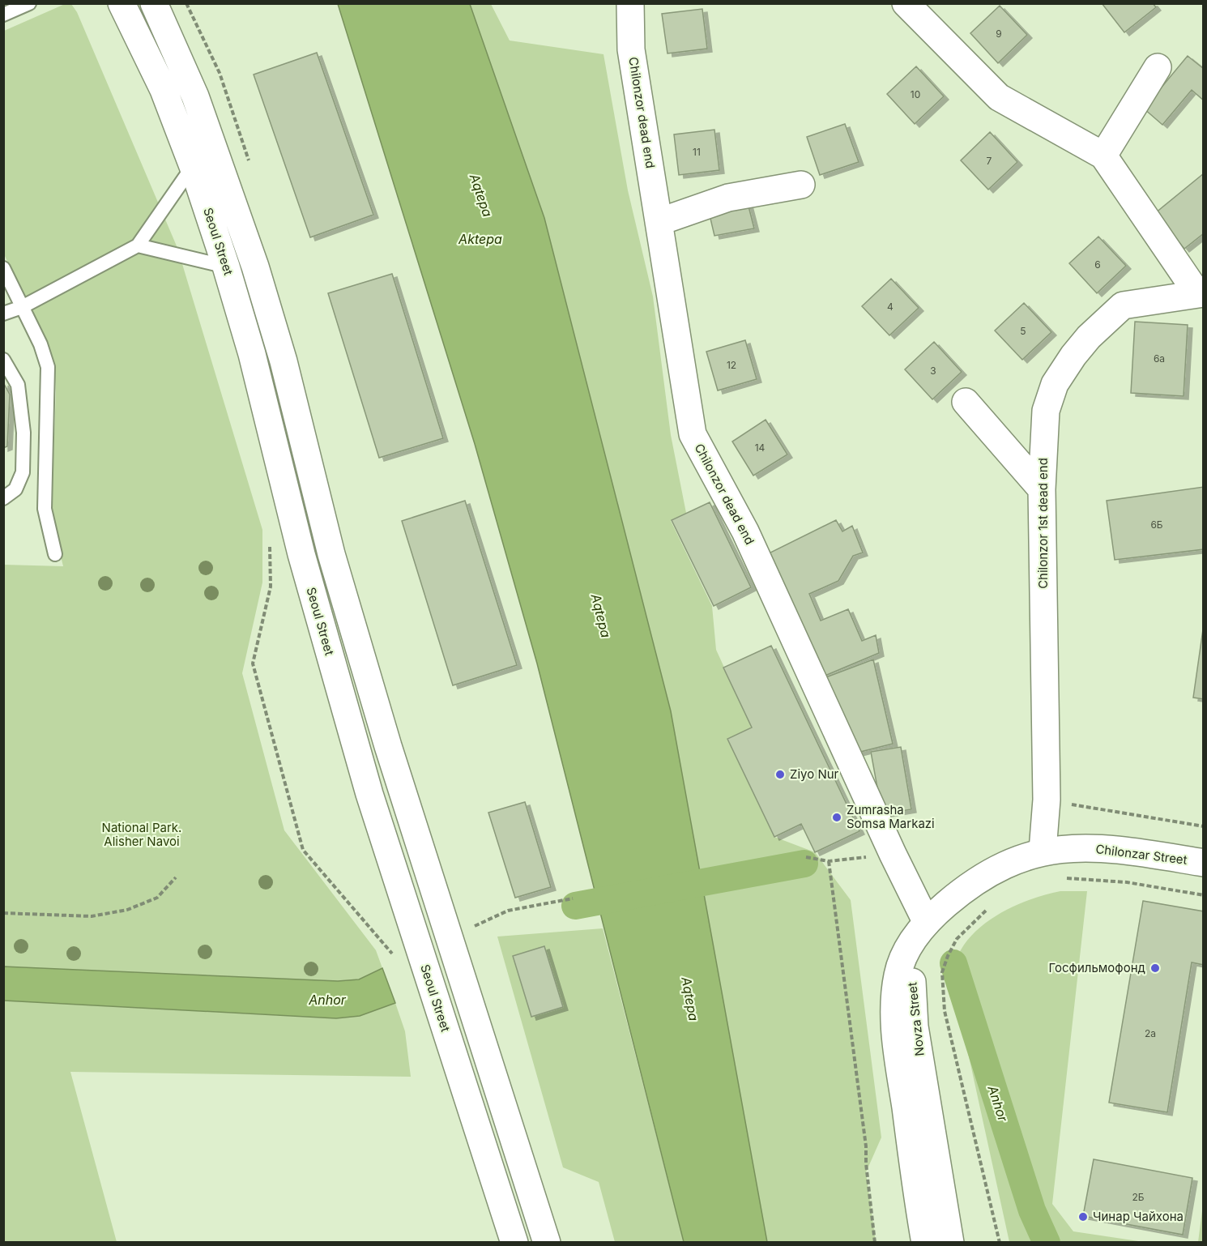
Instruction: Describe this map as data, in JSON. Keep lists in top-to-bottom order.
{
  "streets": {
    "main road": [
      "Chilonzor dead end",
      "Seoul Street",
      "Chilonzor 1st dead end",
      "Chilonzar Street",
      "Novza Street"
    ]
  },
  "crossings": [
    ["Chilonzor dead end", "Chilonzar Street"],
    ["Chilonzor dead end", "Novza Street"],
    ["Chilonzor 1st dead end", "Chilonzar Street"],
    ["Chilonzar Street", "Novza Street"]
  ],
  "water": ["Aqtepa", "Aktepa", "Anhor"],
  "parks": ["National Park. Alisher Navoi"],
  "places": [
    "Ziyo Nur",
    "Zumrasha Somsa Markazi",
    "Госфильмофонд",
    "Чинар Чайхона"
  ],
  "house_numbers": [
    "9",
    "10",
    "11",
    "7",
    "6",
    "4",
    "5",
    "6a",
    "12",
    "3",
    "14",
    "6Б",
    "2a",
    "2Б"
  ]
}
